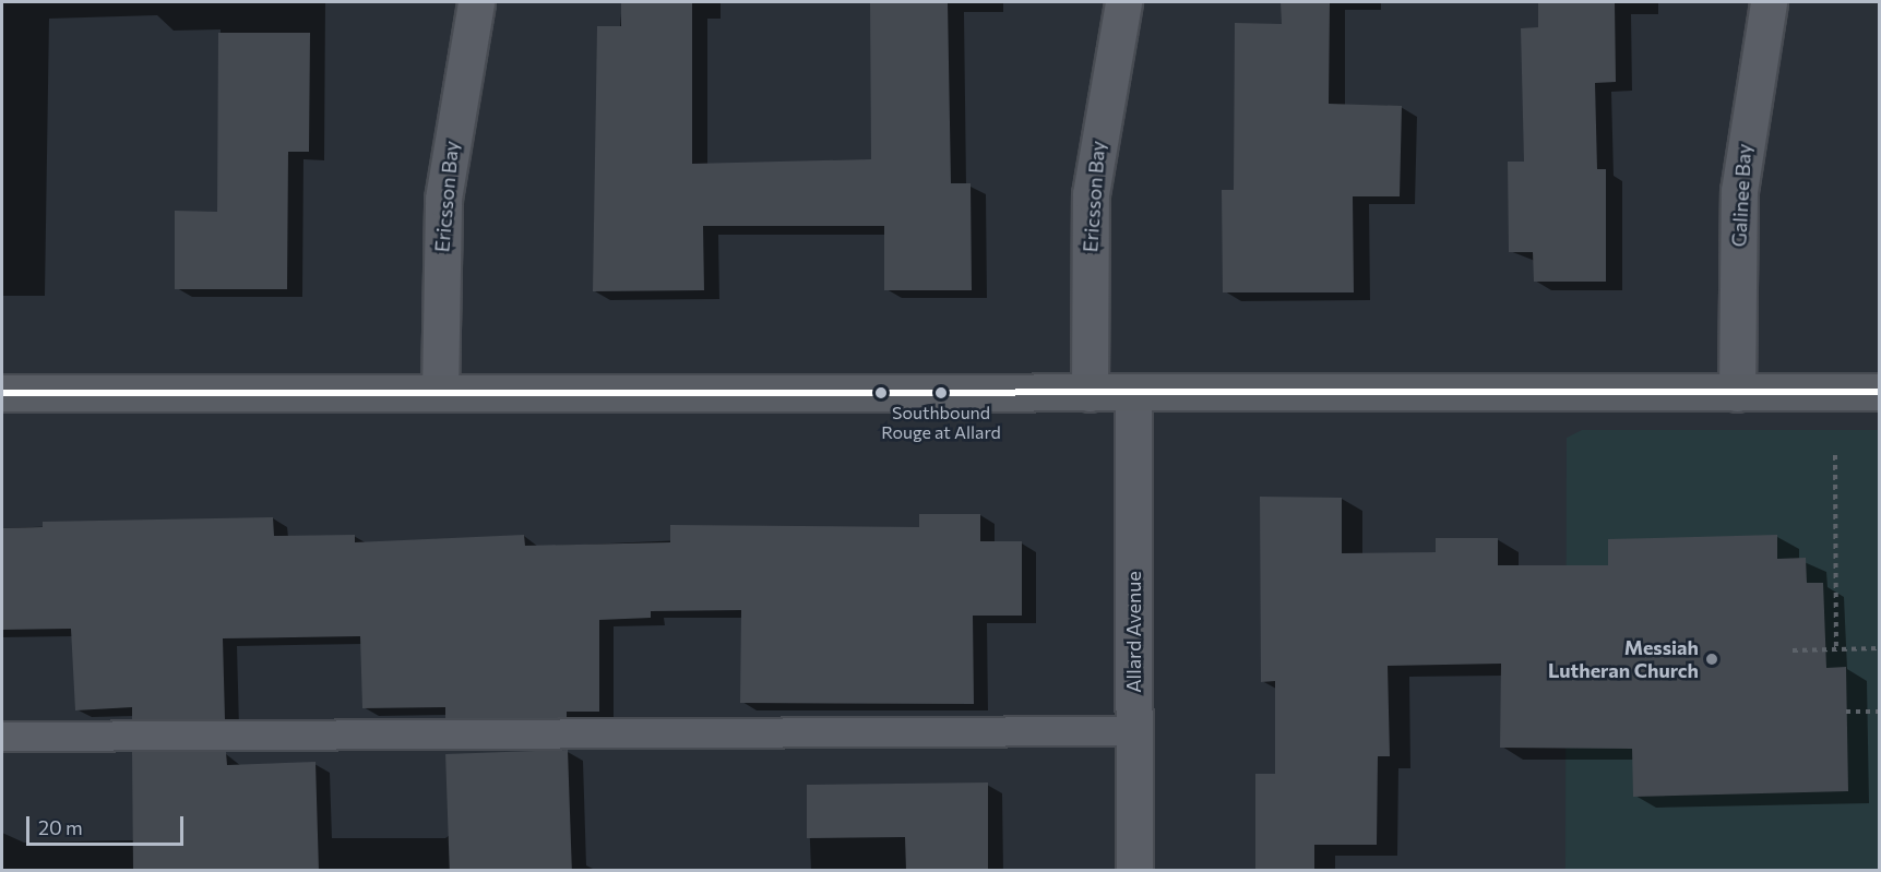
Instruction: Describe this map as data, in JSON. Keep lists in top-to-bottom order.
{
  "streets": {
    "street": ["Galinee Bay", "Ericsson Bay", "Allard Avenue"]
  },
  "places": ["Southbound Rouge at Allard", "Messiah Lutheran Church"],
  "scale_bar": "20 m"
}
